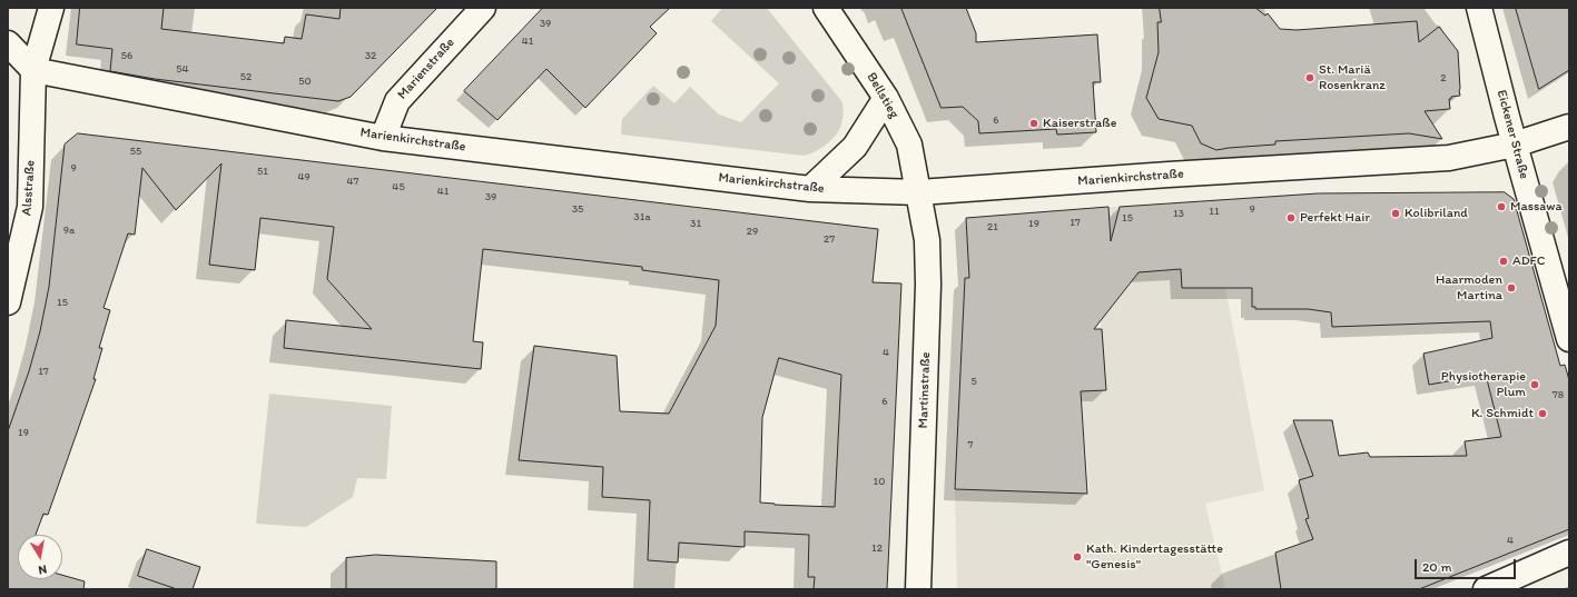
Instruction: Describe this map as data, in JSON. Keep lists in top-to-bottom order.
{
  "streets": {
    "street": [
      "Marienstraße",
      "Bellstieg",
      "Eickener Straße",
      "Marienkirchstraße",
      "Alsstraße",
      "Martinstraße"
    ]
  },
  "crossings": [
    ["Marienstraße", "Marienkirchstraße"],
    ["Bellstieg", "Marienkirchstraße"],
    ["Bellstieg", "Martinstraße"],
    ["Eickener Straße", "Marienkirchstraße"],
    ["Marienkirchstraße", "Alsstraße"],
    ["Marienkirchstraße", "Martinstraße"]
  ],
  "places": [
    "St. Mariä Rosenkranz",
    "Kaiserstraße",
    "Massawa",
    "Kolibriland",
    "Perfekt Hair",
    "ADFC",
    "Haarmoden Martina",
    "Physiotherapie Plum",
    "K. Schmidt",
    "Kath. Kindertagesstätte \"Genesis\""
  ],
  "house_numbers": [
    "39",
    "41",
    "56",
    "32",
    "54",
    "52",
    "2",
    "50",
    "6",
    "55",
    "9",
    "51",
    "49",
    "47",
    "45",
    "41",
    "39",
    "35",
    "9",
    "11",
    "13",
    "31a",
    "15",
    "17",
    "31",
    "19",
    "21",
    "9a",
    "29",
    "27",
    "15",
    "4",
    "17",
    "5",
    "78",
    "6",
    "19",
    "7",
    "10",
    "4",
    "12"
  ],
  "scale_bar": "20 m",
  "north": "bottom"
}
